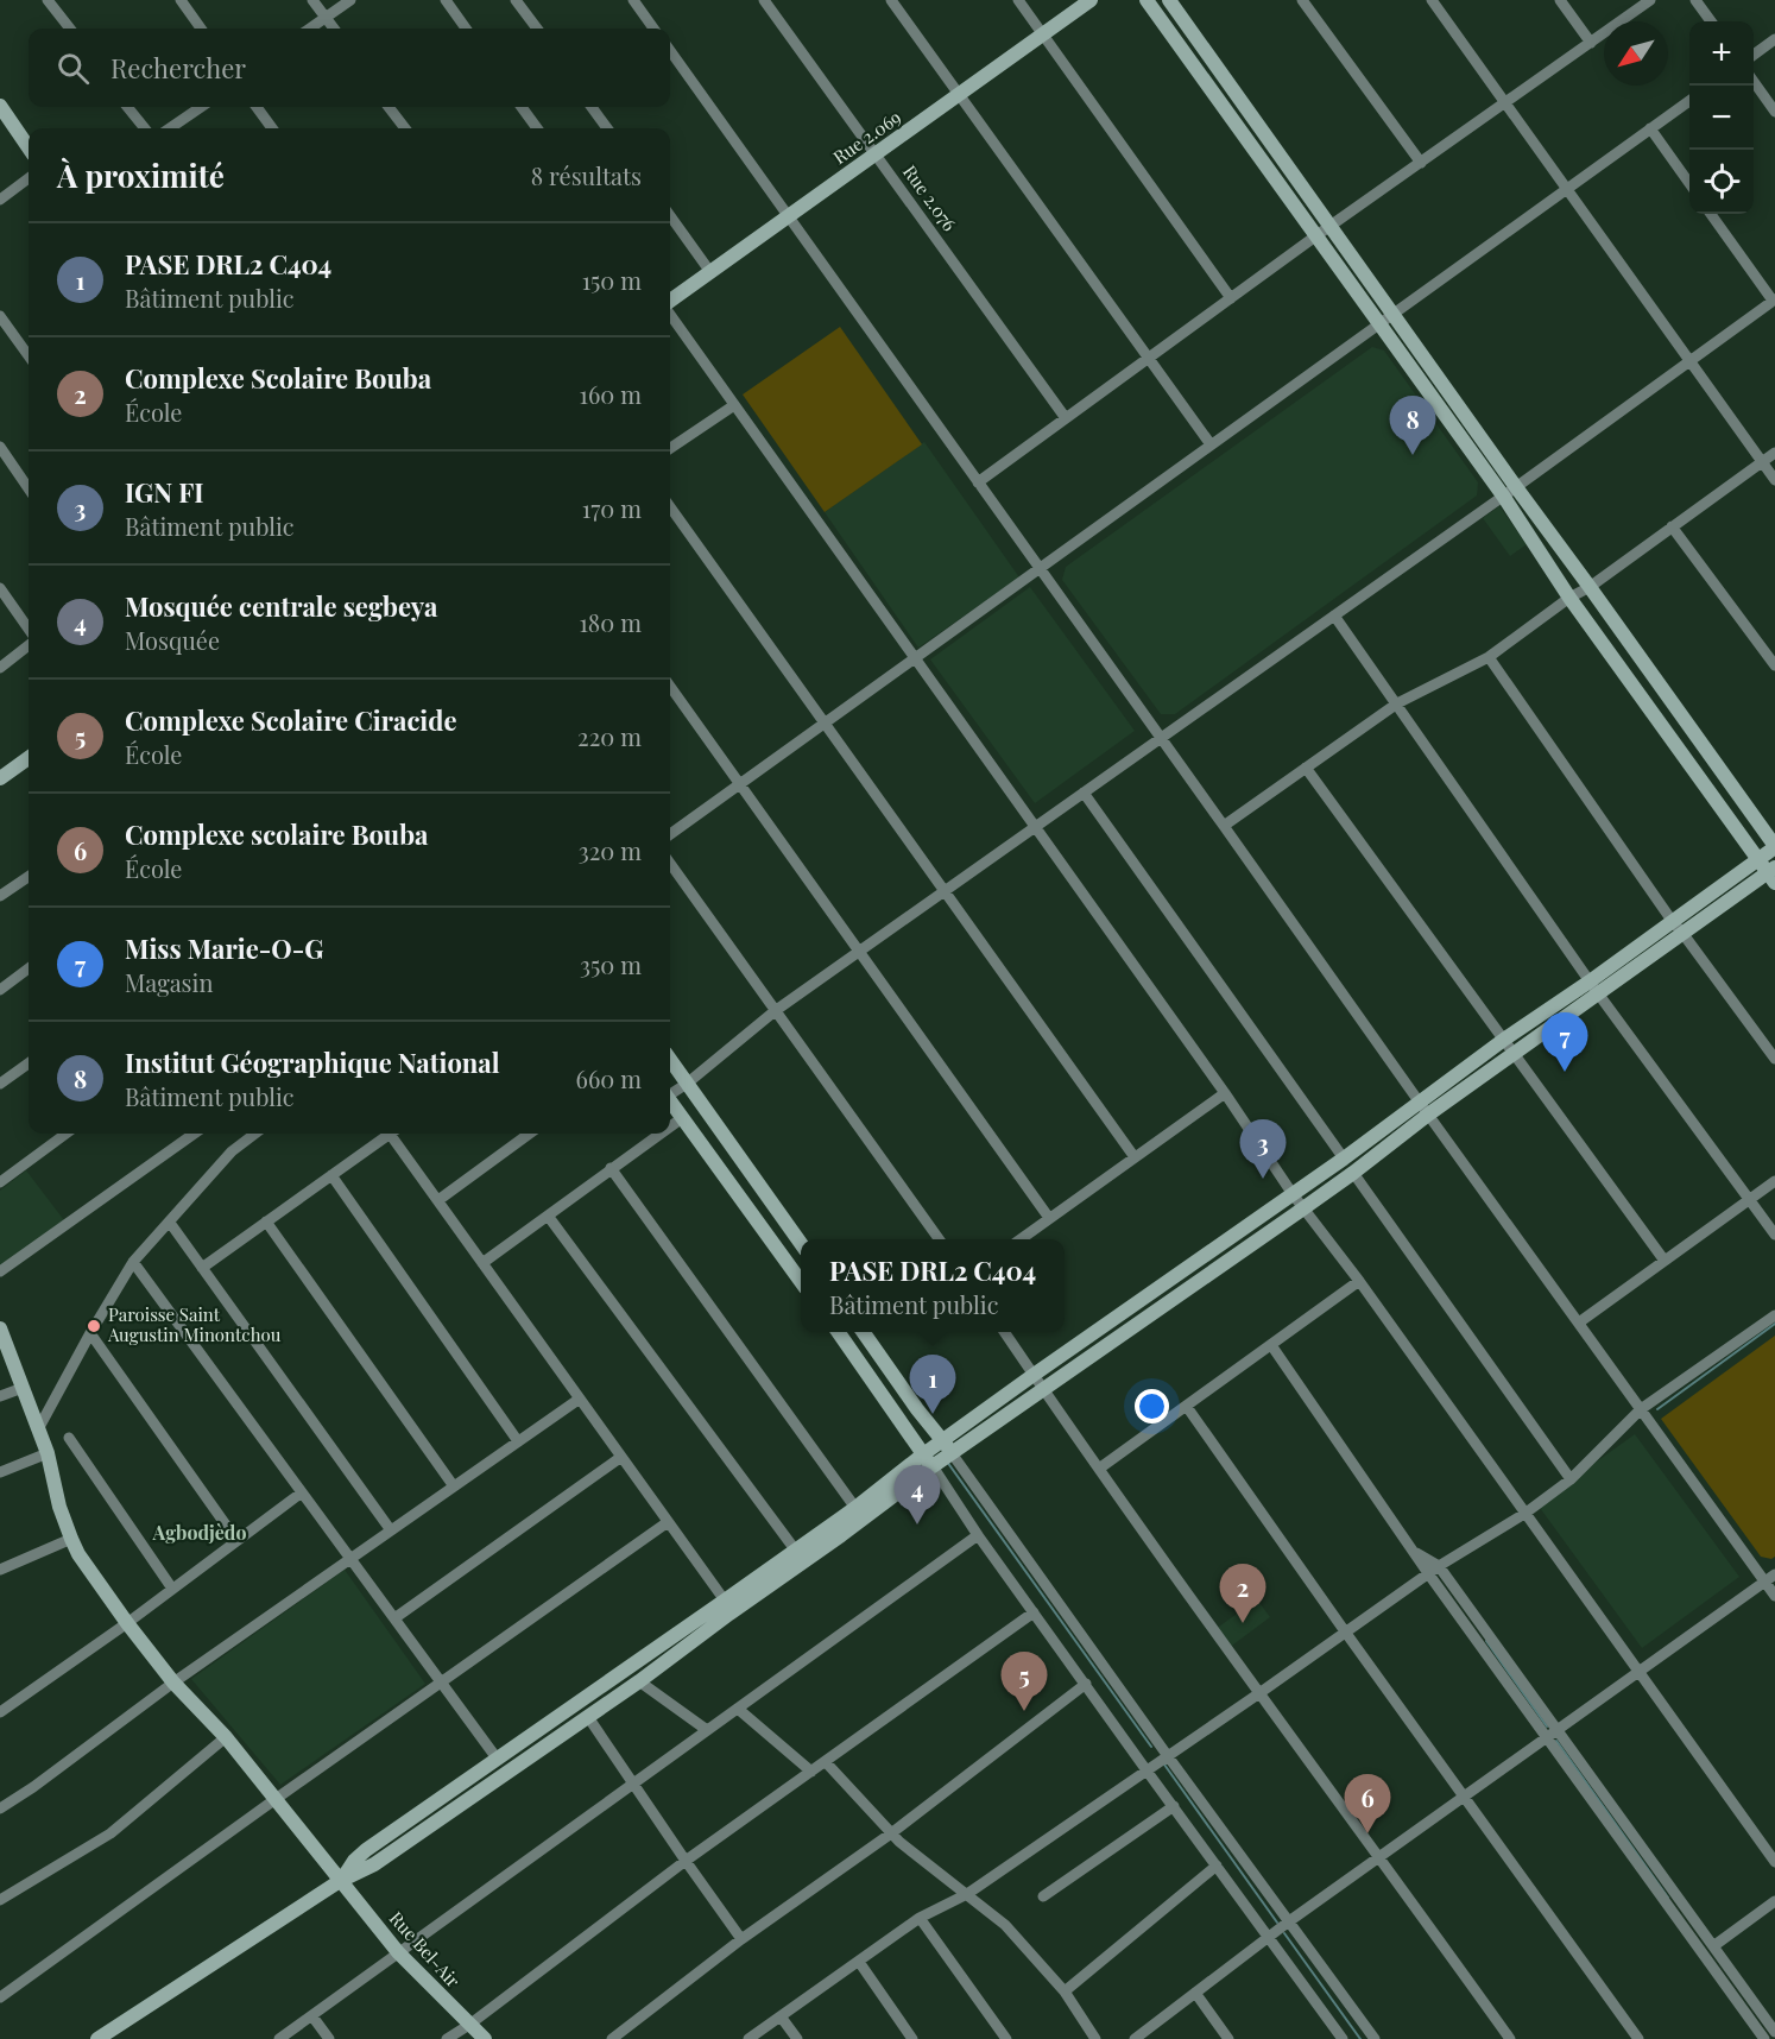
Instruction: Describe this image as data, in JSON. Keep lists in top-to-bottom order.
{
  "streets": {
    "street": ["Rue 2.069", "Rue 2.076", "Rue Bel-Air"]
  },
  "crossings": [
    ["Rue 2.069", "Rue 2.076"]
  ],
  "districts": ["Agbodjèdo"],
  "places": ["Paroisse Saint Augustin Minontchou"],
  "north": "bottom left",
  "page": {
    "map_buttons": ["+", "−"],
    "search": "Rechercher",
    "heading": ["À proximité", "8 résultats"],
    "list": [
      {
        "mark": "1",
        "name": "PASE DRL2 C404",
        "note": "Bâtiment public",
        "value": "150 m"
      },
      {
        "mark": "2",
        "name": "Complexe Scolaire Bouba",
        "note": "École",
        "value": "160 m"
      },
      {
        "mark": "3",
        "name": "IGN FI",
        "note": "Bâtiment public",
        "value": "170 m"
      },
      {
        "mark": "4",
        "name": "Mosquée centrale segbeya",
        "note": "Mosquée",
        "value": "180 m"
      },
      {
        "mark": "5",
        "name": "Complexe Scolaire Ciracide",
        "note": "École",
        "value": "220 m"
      },
      {
        "mark": "6",
        "name": "Complexe scolaire Bouba",
        "note": "École",
        "value": "320 m"
      },
      {
        "mark": "7",
        "name": "Miss Marie-O-G",
        "note": "Magasin",
        "value": "350 m"
      },
      {
        "mark": "8",
        "name": "Institut Géographique National",
        "note": "Bâtiment public",
        "value": "660 m"
      }
    ],
    "pins": [
      "8",
      "7",
      "3",
      "1",
      "4",
      "2",
      "5",
      "6"
    ],
    "popup": ["PASE DRL2 C404", "Bâtiment public"]
  }
}
